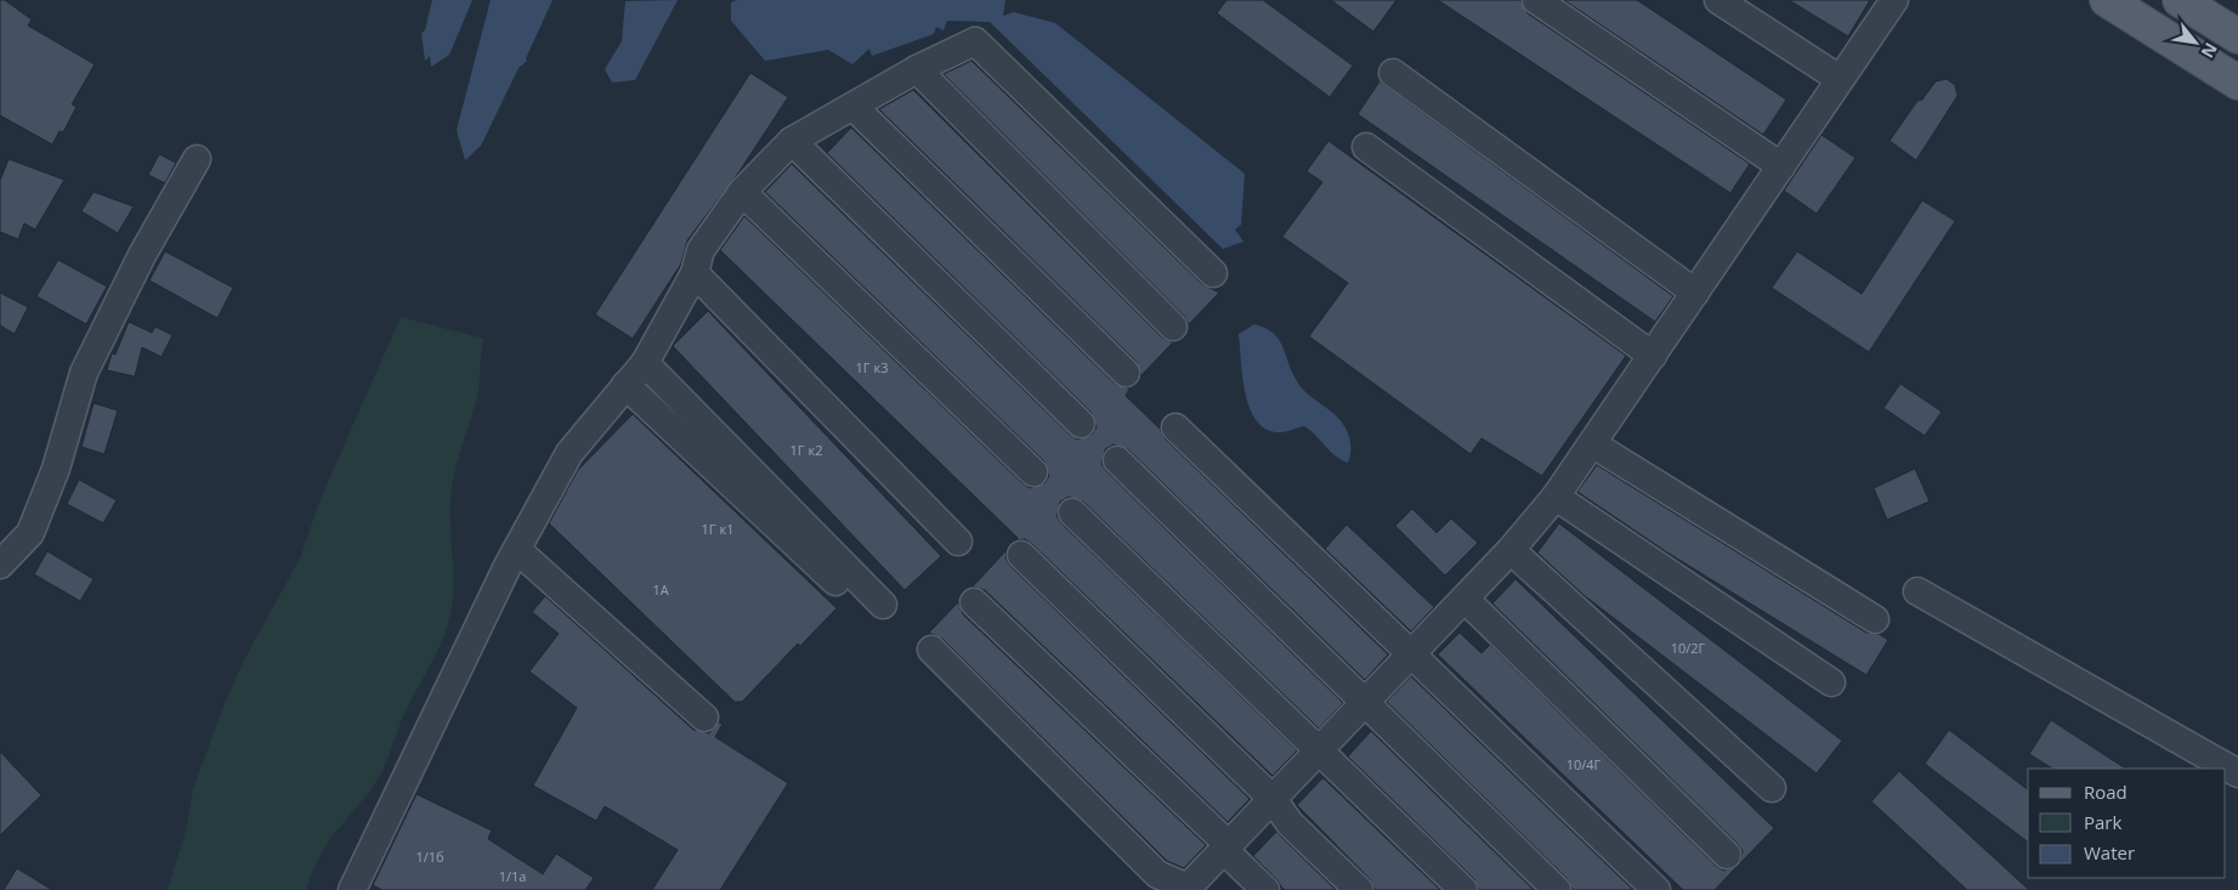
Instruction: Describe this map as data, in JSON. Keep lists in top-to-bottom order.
{
  "house_numbers": [
    "1Г к3",
    "1Г к2",
    "1Г к1",
    "1А",
    "10/2Г",
    "10/4Г",
    "1/1б",
    "1/1а"
  ],
  "legend": ["Road", "Park", "Water"],
  "north": "bottom right"
}
